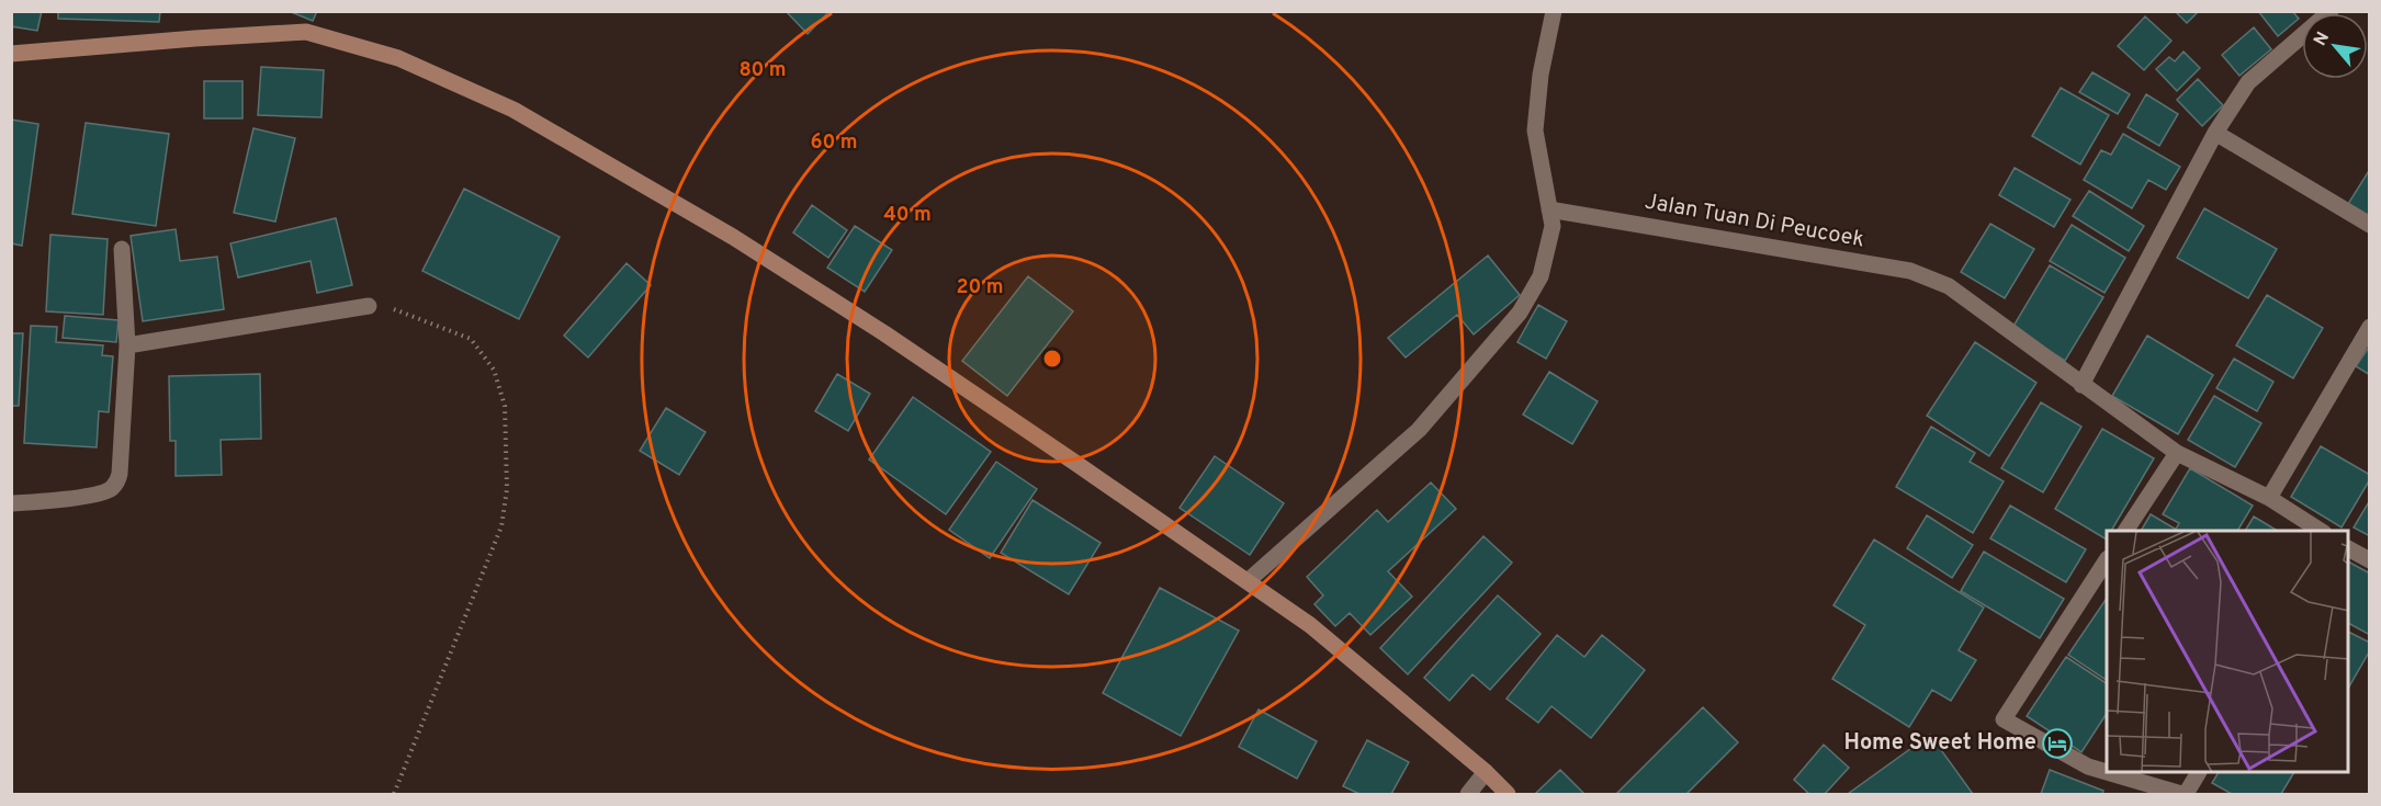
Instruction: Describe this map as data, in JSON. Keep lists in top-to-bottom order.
{
  "streets": {
    "street": ["Jalan Tuan Di Peucoek"]
  },
  "places": {
    "hotel": ["Home Sweet Home"]
  },
  "north": "top left",
  "rings": [
    "80 m",
    "60 m",
    "40 m",
    "20 m"
  ]
}
